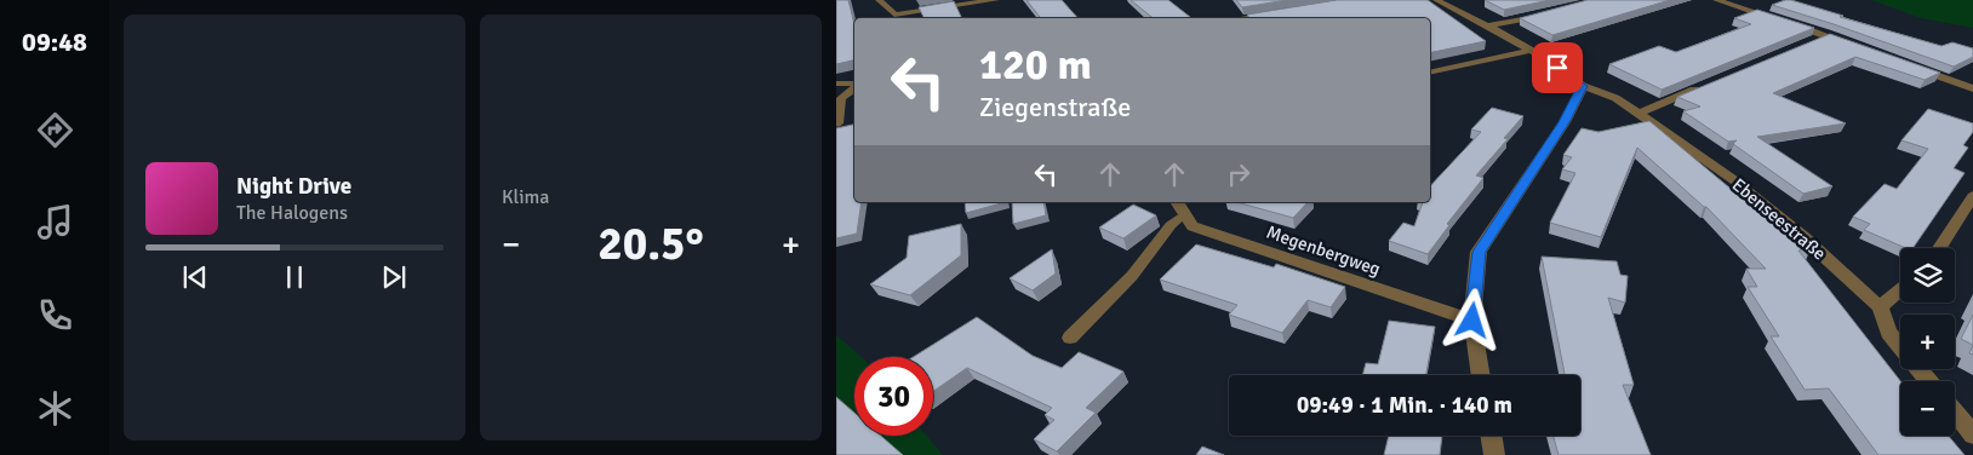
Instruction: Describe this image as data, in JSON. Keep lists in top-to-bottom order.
{
  "streets": {
    "street": ["Ebenseestraße", "Megenbergweg"]
  },
  "page": {
    "tabs": "09:48",
    "tile": "Klima",
    "turn": ["120 m", "Ziegenstraße"],
    "song": ["Night Drive", "The Halogens"],
    "heat": ["−", "20.5°", "+"],
    "map_buttons": ["+", "−"],
    "limit": "30",
    "trip": "09:49 · 1 Min. · 140 m"
  }
}
